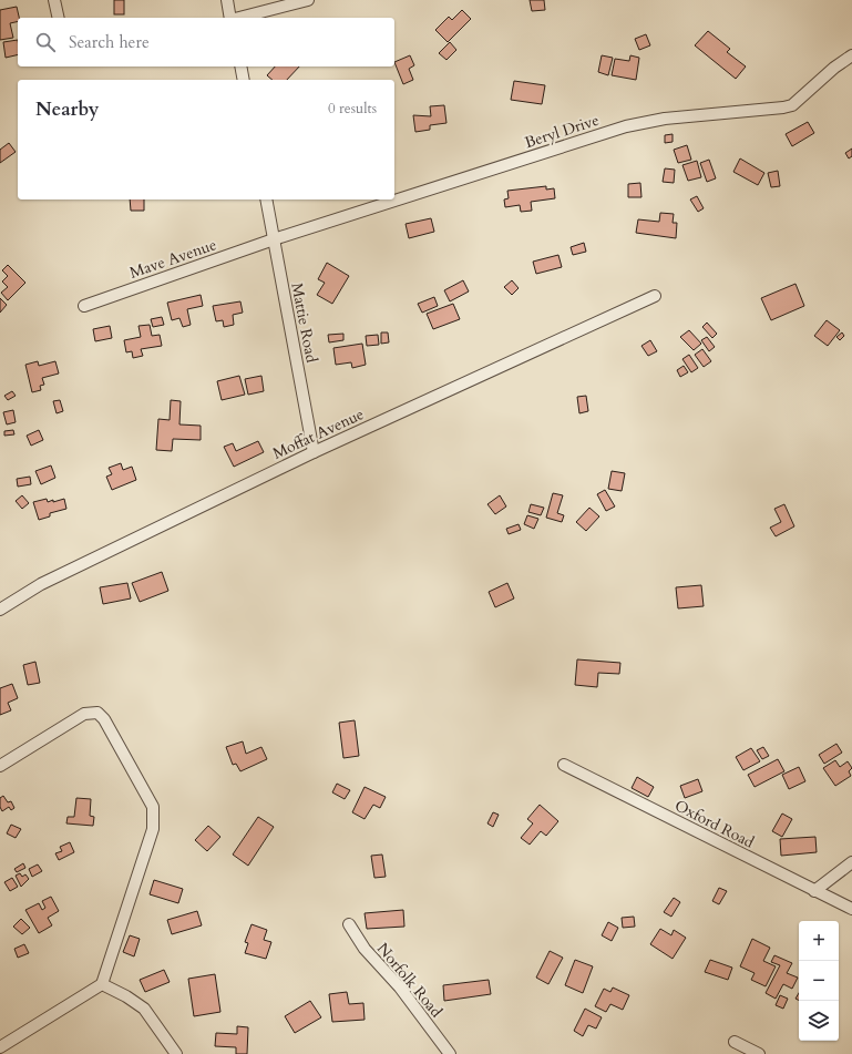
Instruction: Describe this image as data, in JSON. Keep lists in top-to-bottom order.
{
  "streets": {
    "street": [
      "Beryl Drive",
      "Mave Avenue",
      "Mattie Road",
      "Moffat Avenue",
      "Oxford Road",
      "Norfolk Road"
    ]
  },
  "crossings": [
    ["Beryl Drive", "Mave Avenue"],
    ["Beryl Drive", "Mattie Road"],
    ["Mave Avenue", "Mattie Road"],
    ["Mattie Road", "Moffat Avenue"]
  ],
  "page": {
    "search": "Search here",
    "heading": ["Nearby", "0 results"],
    "map_buttons": ["+", "−"]
  }
}
